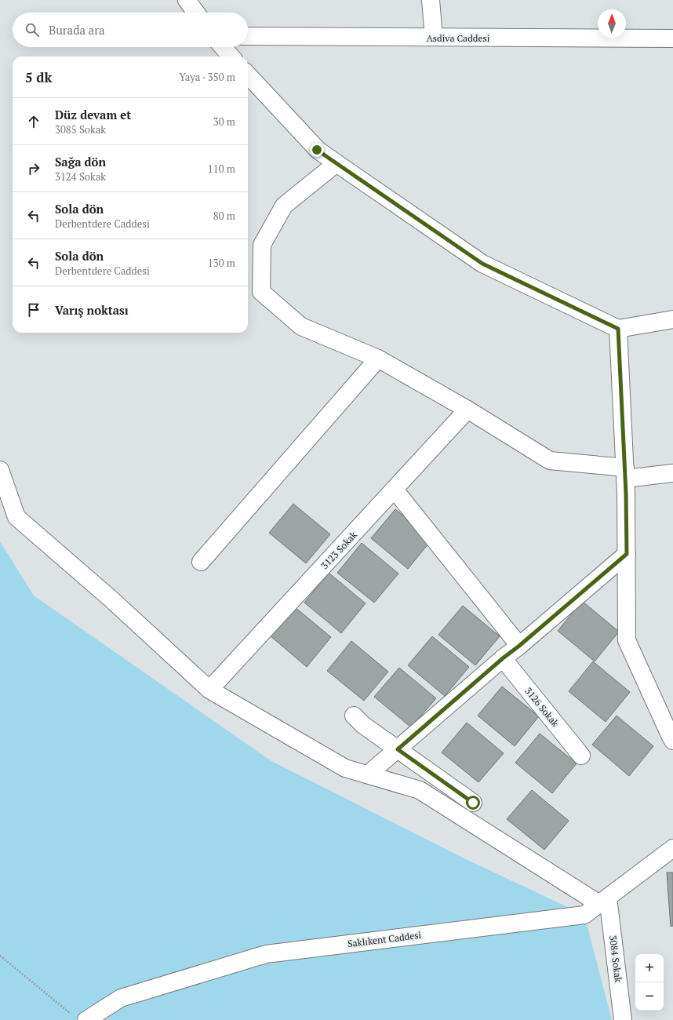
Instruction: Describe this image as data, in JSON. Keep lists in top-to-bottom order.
{
  "streets": {
    "street": [
      "Asdiva Caddesi",
      "3123 Sokak",
      "3126 Sokak",
      "Saklıkent Caddesi",
      "3084 Sokak"
    ]
  },
  "crossings": [
    ["Saklıkent Caddesi", "3084 Sokak"]
  ],
  "north": "top",
  "page": {
    "search": "Burada ara",
    "heading": ["5 dk", "Yaya · 350 m"],
    "list": [
      ["Düz devam et", "3085 Sokak", "30 m"],
      ["Sağa dön", "3124 Sokak", "110 m"],
      ["Sola dön", "Derbentdere Caddesi", "80 m"],
      ["Sola dön", "Derbentdere Caddesi", "130 m"],
      "Varış noktası"
    ],
    "map_buttons": ["+", "−"]
  }
}
